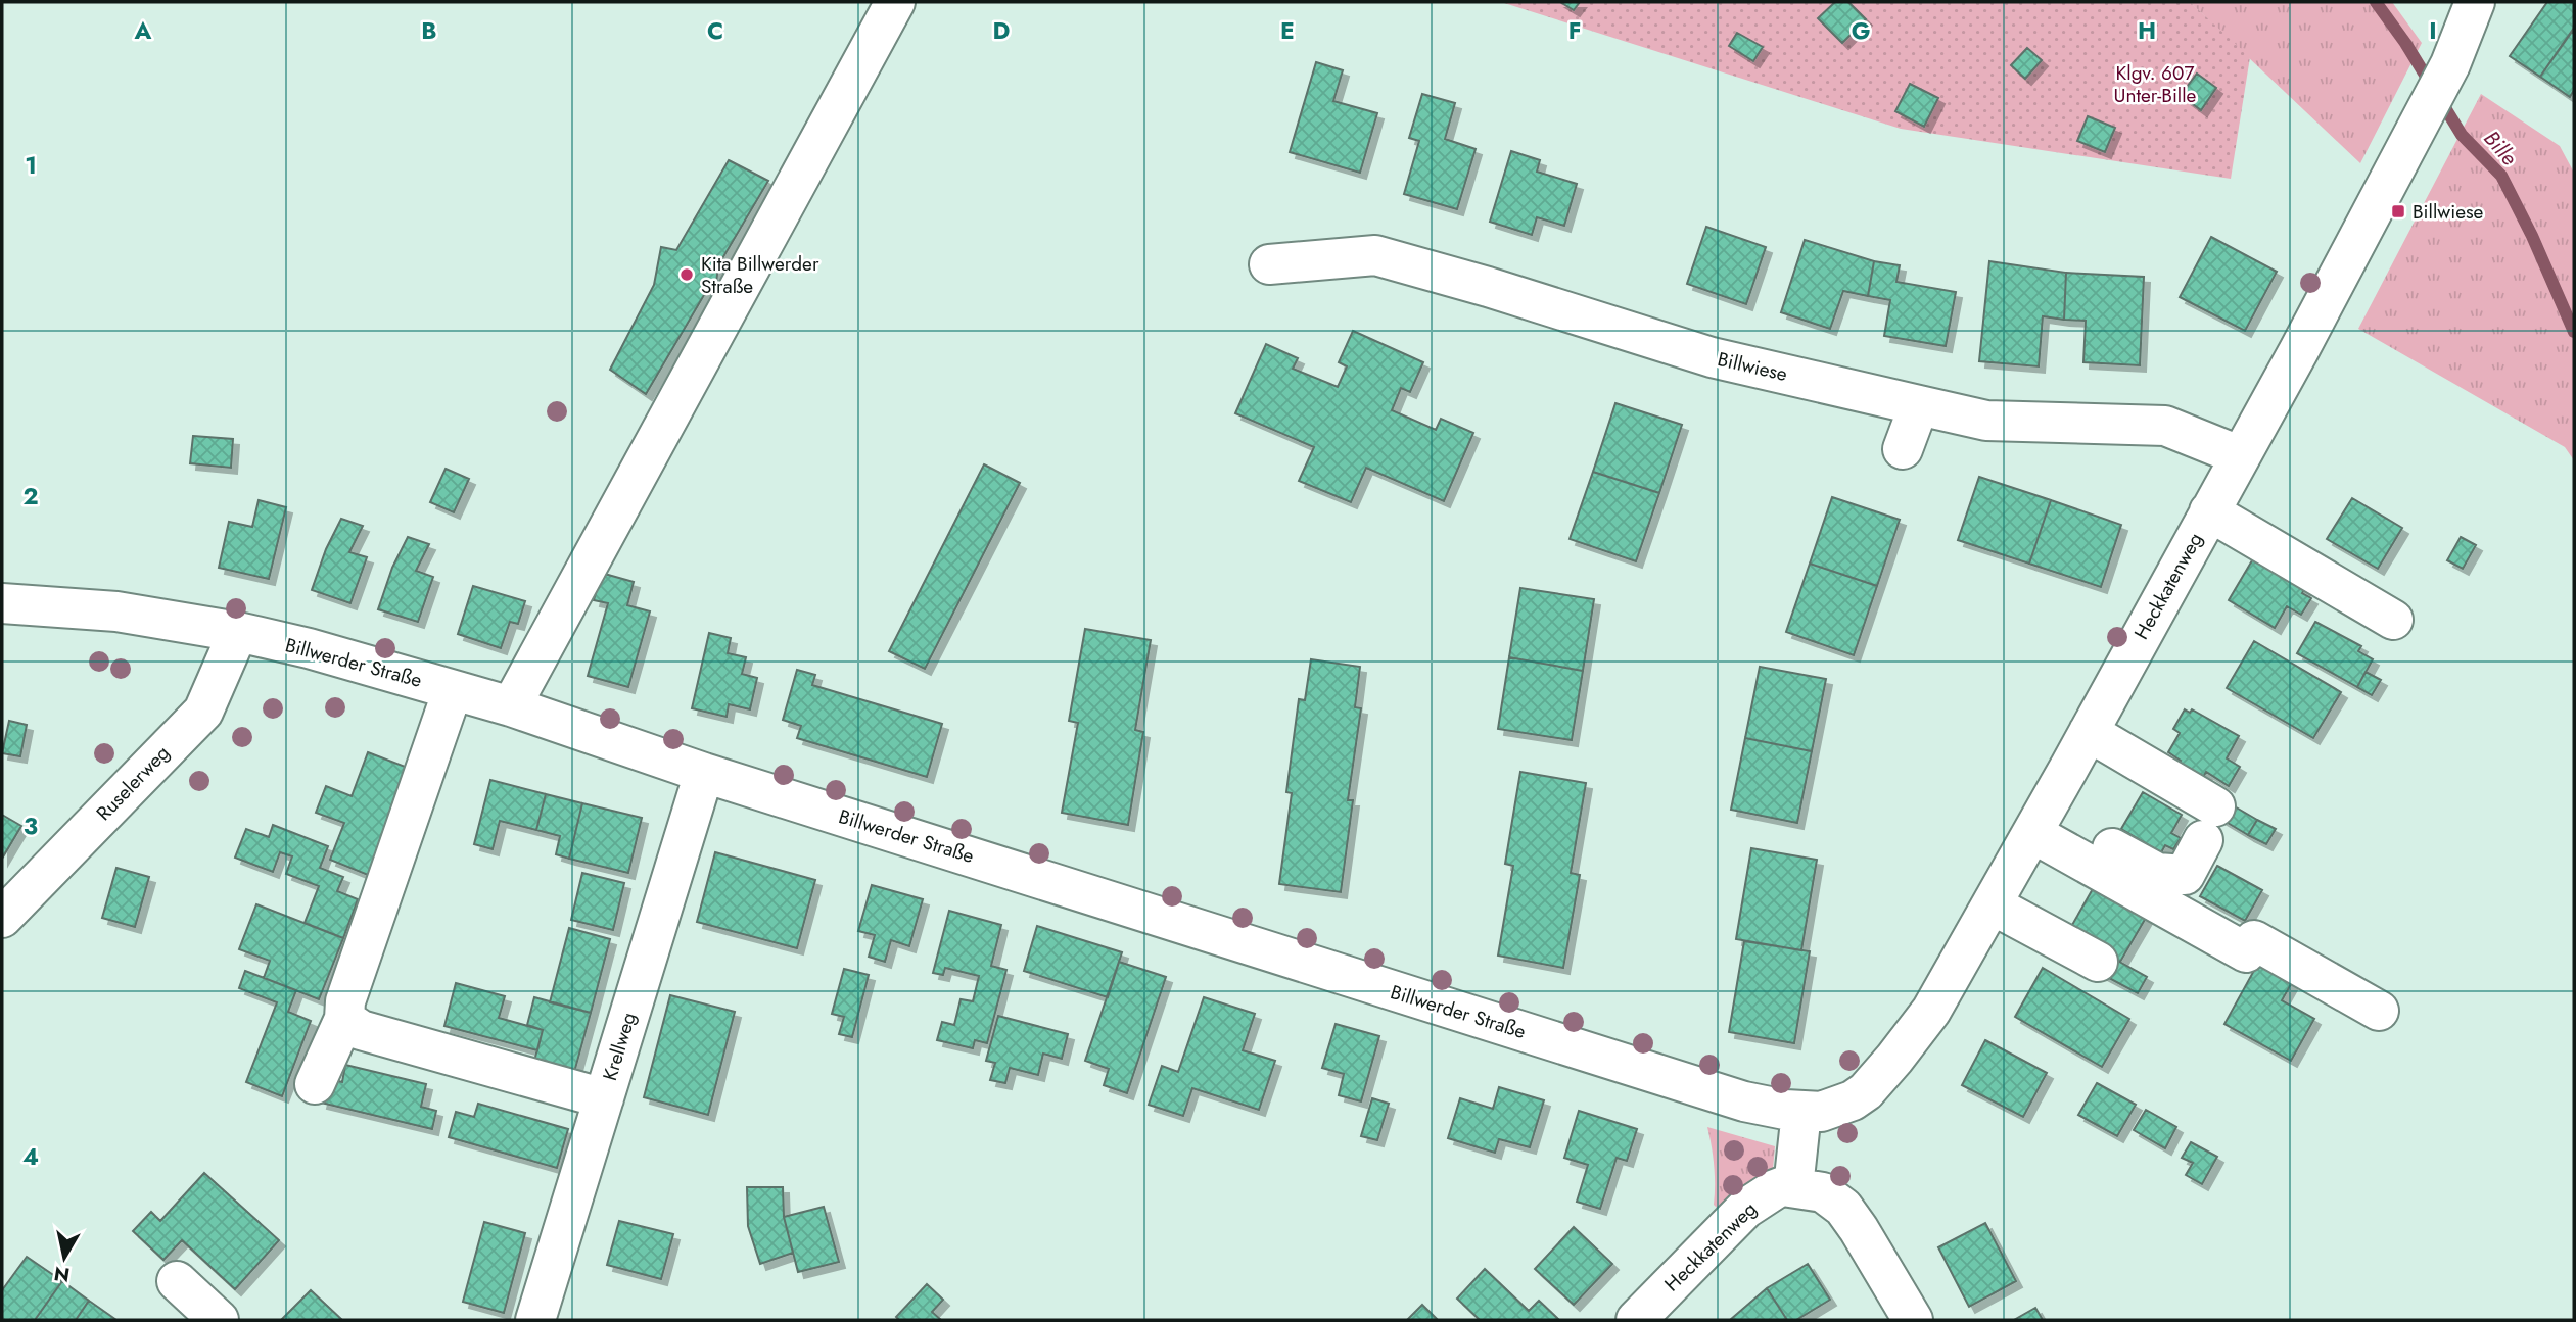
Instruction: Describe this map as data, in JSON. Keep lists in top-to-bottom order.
{
  "streets": {
    "street": [
      "Billwiese",
      "Heckkatenweg",
      "Billwerder Straße",
      "Ruselerweg",
      "Krellweg"
    ]
  },
  "crossings": [
    ["Billwiese", "Heckkatenweg"],
    ["Heckkatenweg", "Billwerder Straße"],
    ["Billwerder Straße", "Ruselerweg"],
    ["Billwerder Straße", "Krellweg"]
  ],
  "water": ["Bille"],
  "parks": ["Klgv. 607 Unter-Bille"],
  "places": {
    "transit": ["Billwiese"],
    "other": ["Kita Billwerder Straße"]
  },
  "north": "bottom",
  "grid": {
    "columns": [
      "A",
      "B",
      "C",
      "D",
      "E",
      "F",
      "G",
      "H",
      "I"
    ],
    "rows": [
      "1",
      "2",
      "3",
      "4"
    ]
  }
}
